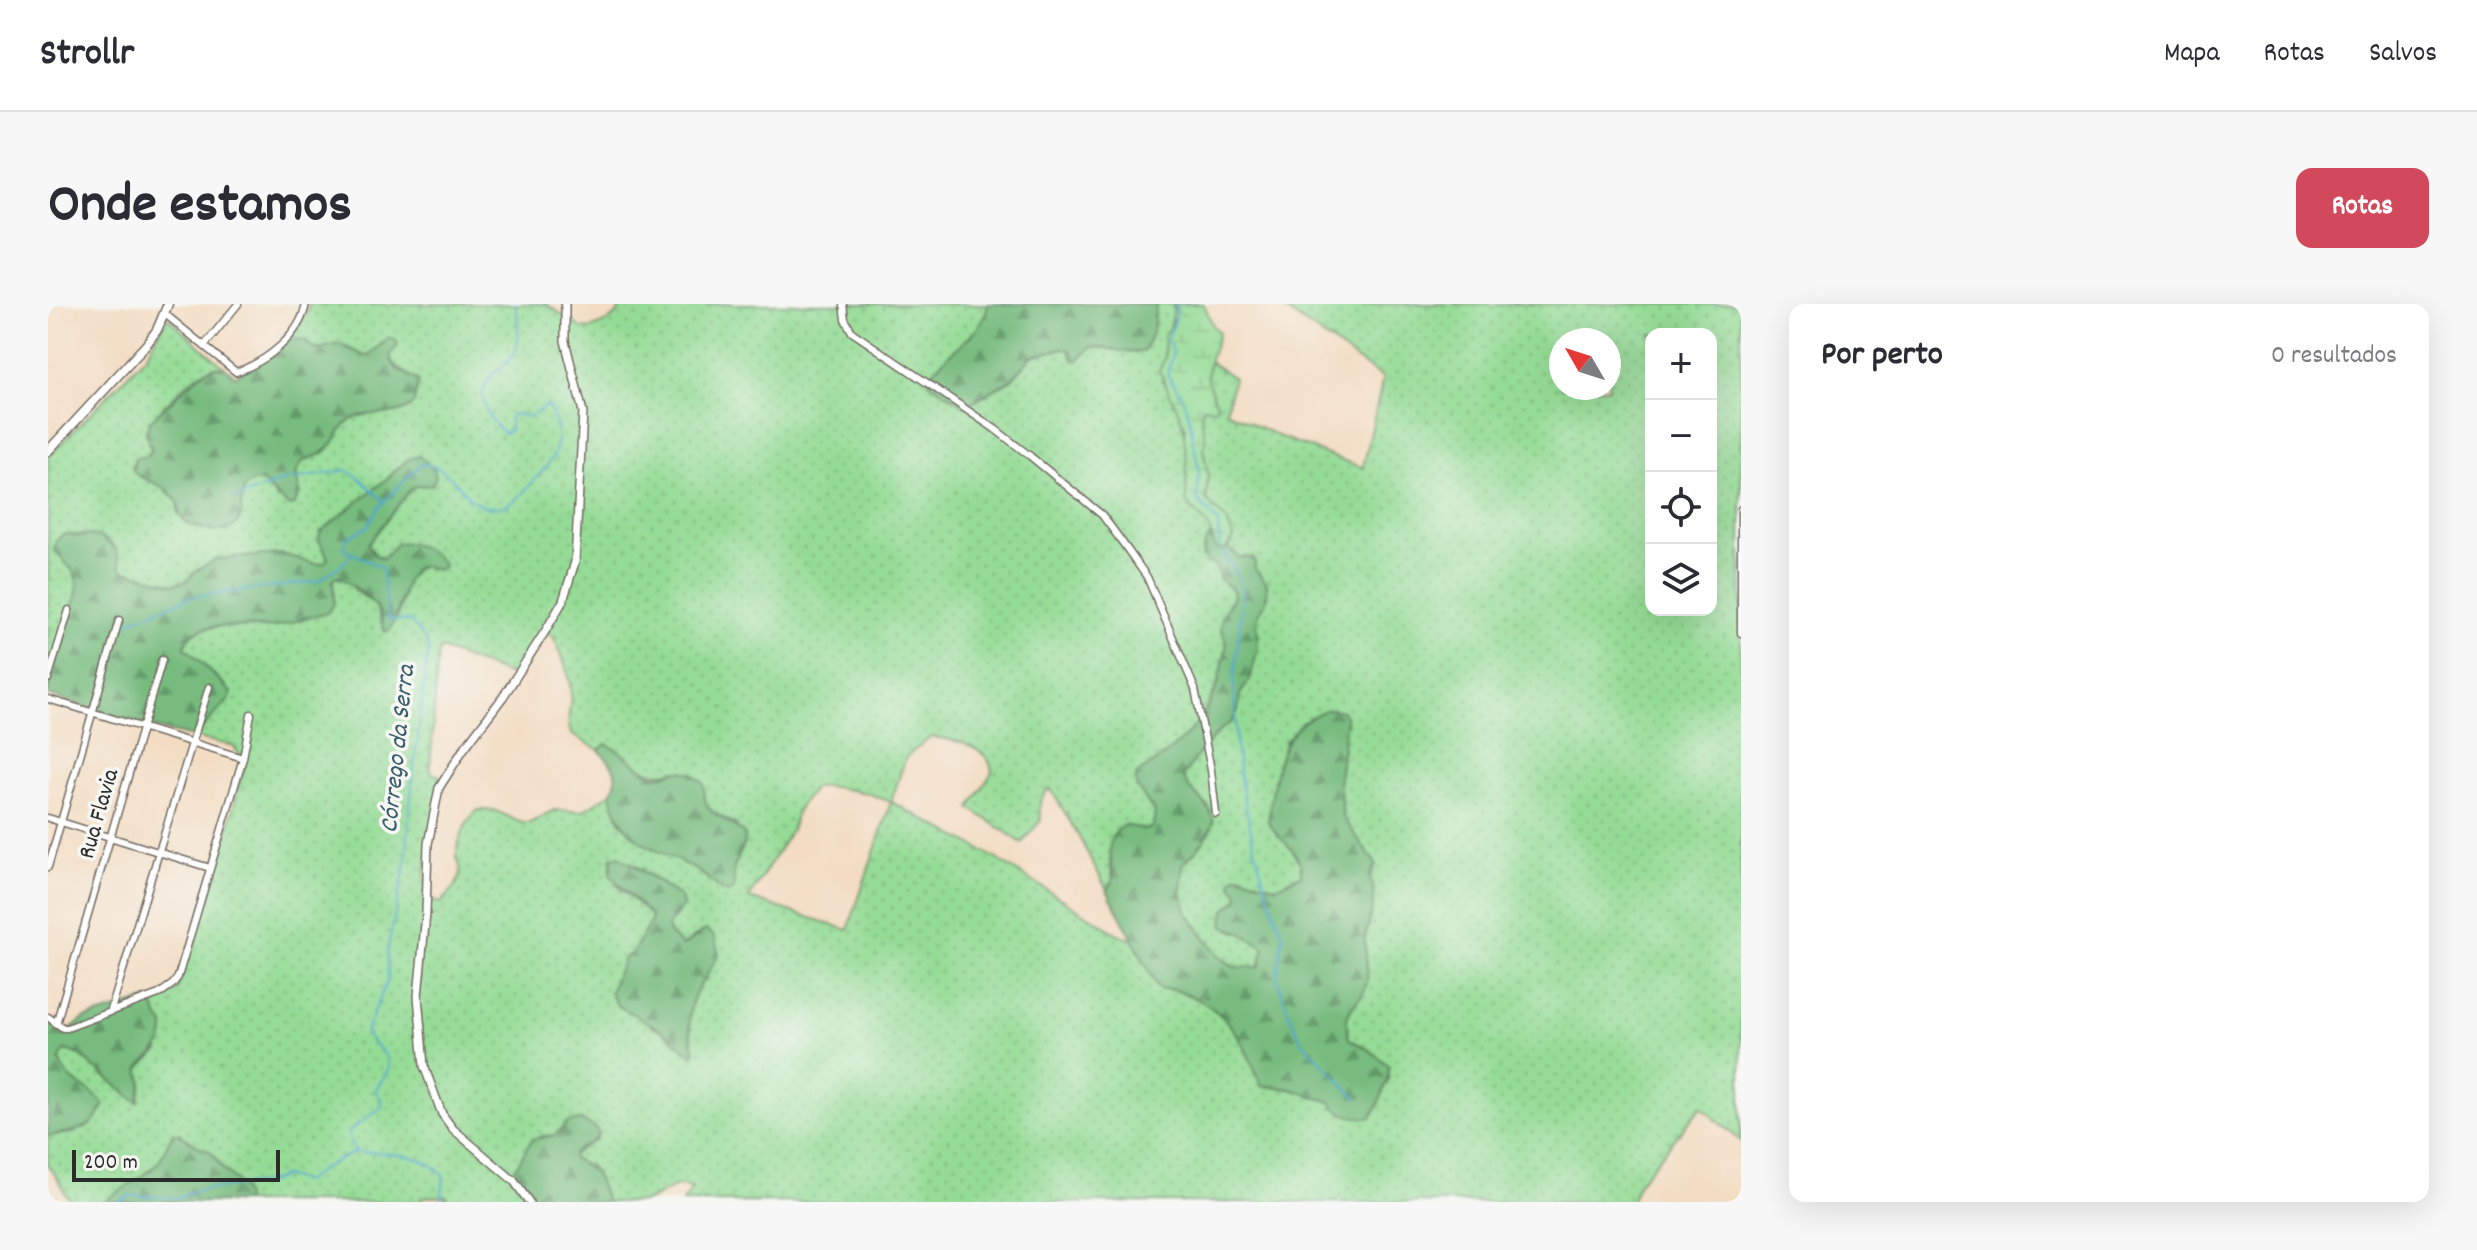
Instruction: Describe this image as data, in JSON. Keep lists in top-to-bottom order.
{
  "streets": {
    "street": ["Rua Flavia"]
  },
  "water": ["Córrego da Serra"],
  "scale_bar": "200 m",
  "north": "top left",
  "page": {
    "header": "Strollr",
    "nav": ["Mapa", "Rotas", "Salvos"],
    "title": "Onde estamos",
    "buttons": "Rotas",
    "heading": ["Por perto", "0 resultados"],
    "map_buttons": ["+", "−"],
    "scale": "200 m"
  }
}
